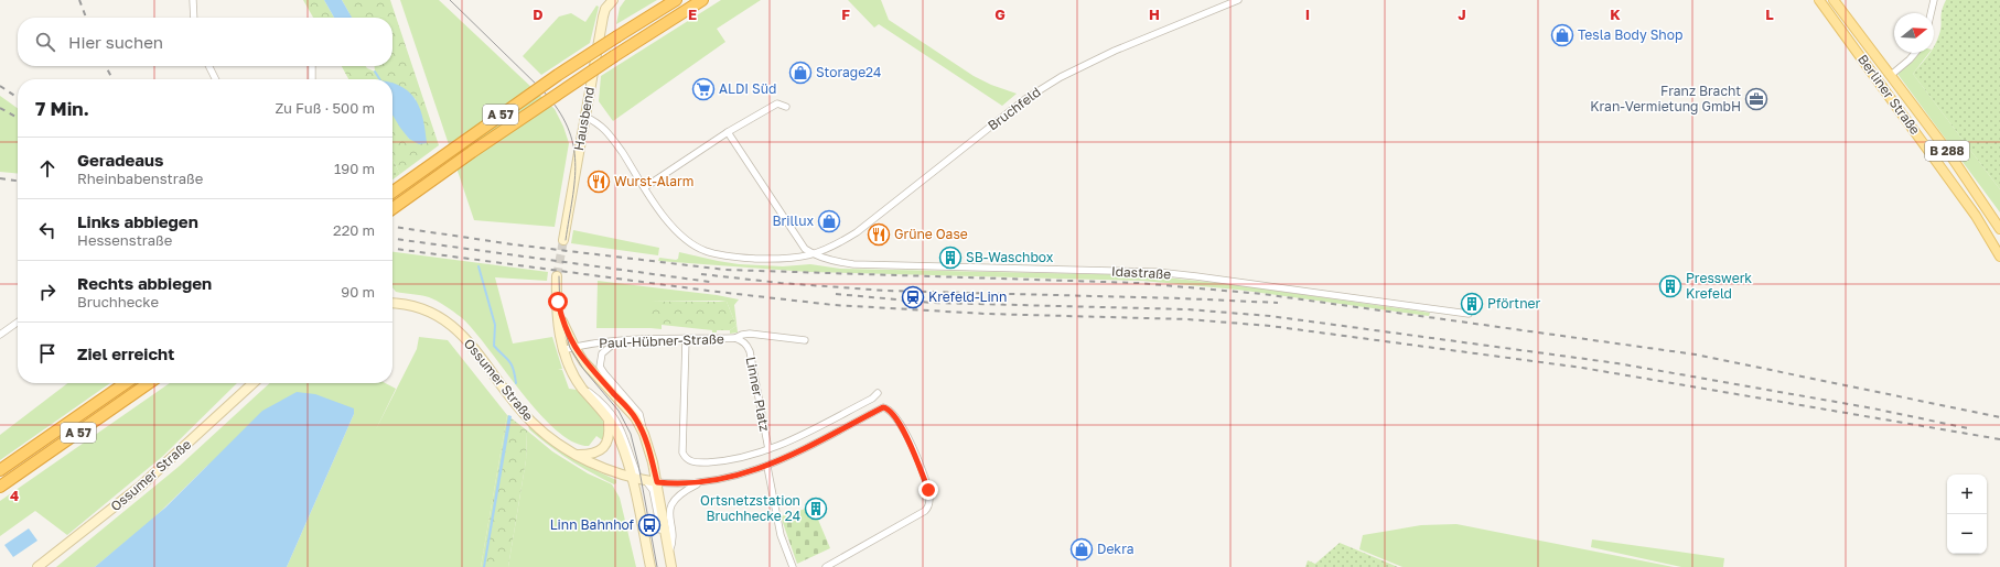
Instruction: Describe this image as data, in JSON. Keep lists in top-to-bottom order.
{
  "streets": {
    "highway": ["A 57"],
    "main road": [
      "Berliner Straße",
      "Hausbend",
      "B 288",
      "Ossumer Straße"
    ],
    "street": [
      "Bruchfeld",
      "Idastraße",
      "Paul-Hübner-Straße",
      "Linner Platz"
    ]
  },
  "crossings": [
    ["Bruchfeld", "Hausbend"],
    ["Bruchfeld", "Idastraße"],
    ["Paul-Hübner-Straße", "Linner Platz"]
  ],
  "places": {
    "shop": [
      "Tesla Body Shop",
      "Storage24",
      "Brillux",
      "Dekra"
    ],
    "supermarket": ["ALDI Süd"],
    "office": ["Franz Bracht Kran-Vermietung GmbH"],
    "restaurant": ["Wurst-Alarm", "Grüne Oase"],
    "building": [
      "SB-Waschbox",
      "Presswerk Krefeld",
      "Pförtner",
      "Ortsnetzstation Bruchhecke 24"
    ],
    "station": ["Krefeld-Linn"],
    "bus stop": ["Linn Bahnhof"]
  },
  "north": "right",
  "page": {
    "search": "Hier suchen",
    "heading": ["7 Min.", "Zu Fuß · 500 m"],
    "list": [
      ["Geradeaus", "Rheinbabenstraße", "190 m"],
      ["Links abbiegen", "Hessenstraße", "220 m"],
      ["Rechts abbiegen", "Bruchhecke", "90 m"],
      "Ziel erreicht"
    ],
    "map_buttons": ["+", "−"]
  },
  "grid": {
    "columns": [
      "D",
      "E",
      "F",
      "G",
      "H",
      "I",
      "J",
      "K",
      "L"
    ],
    "rows": ["4"]
  }
}
